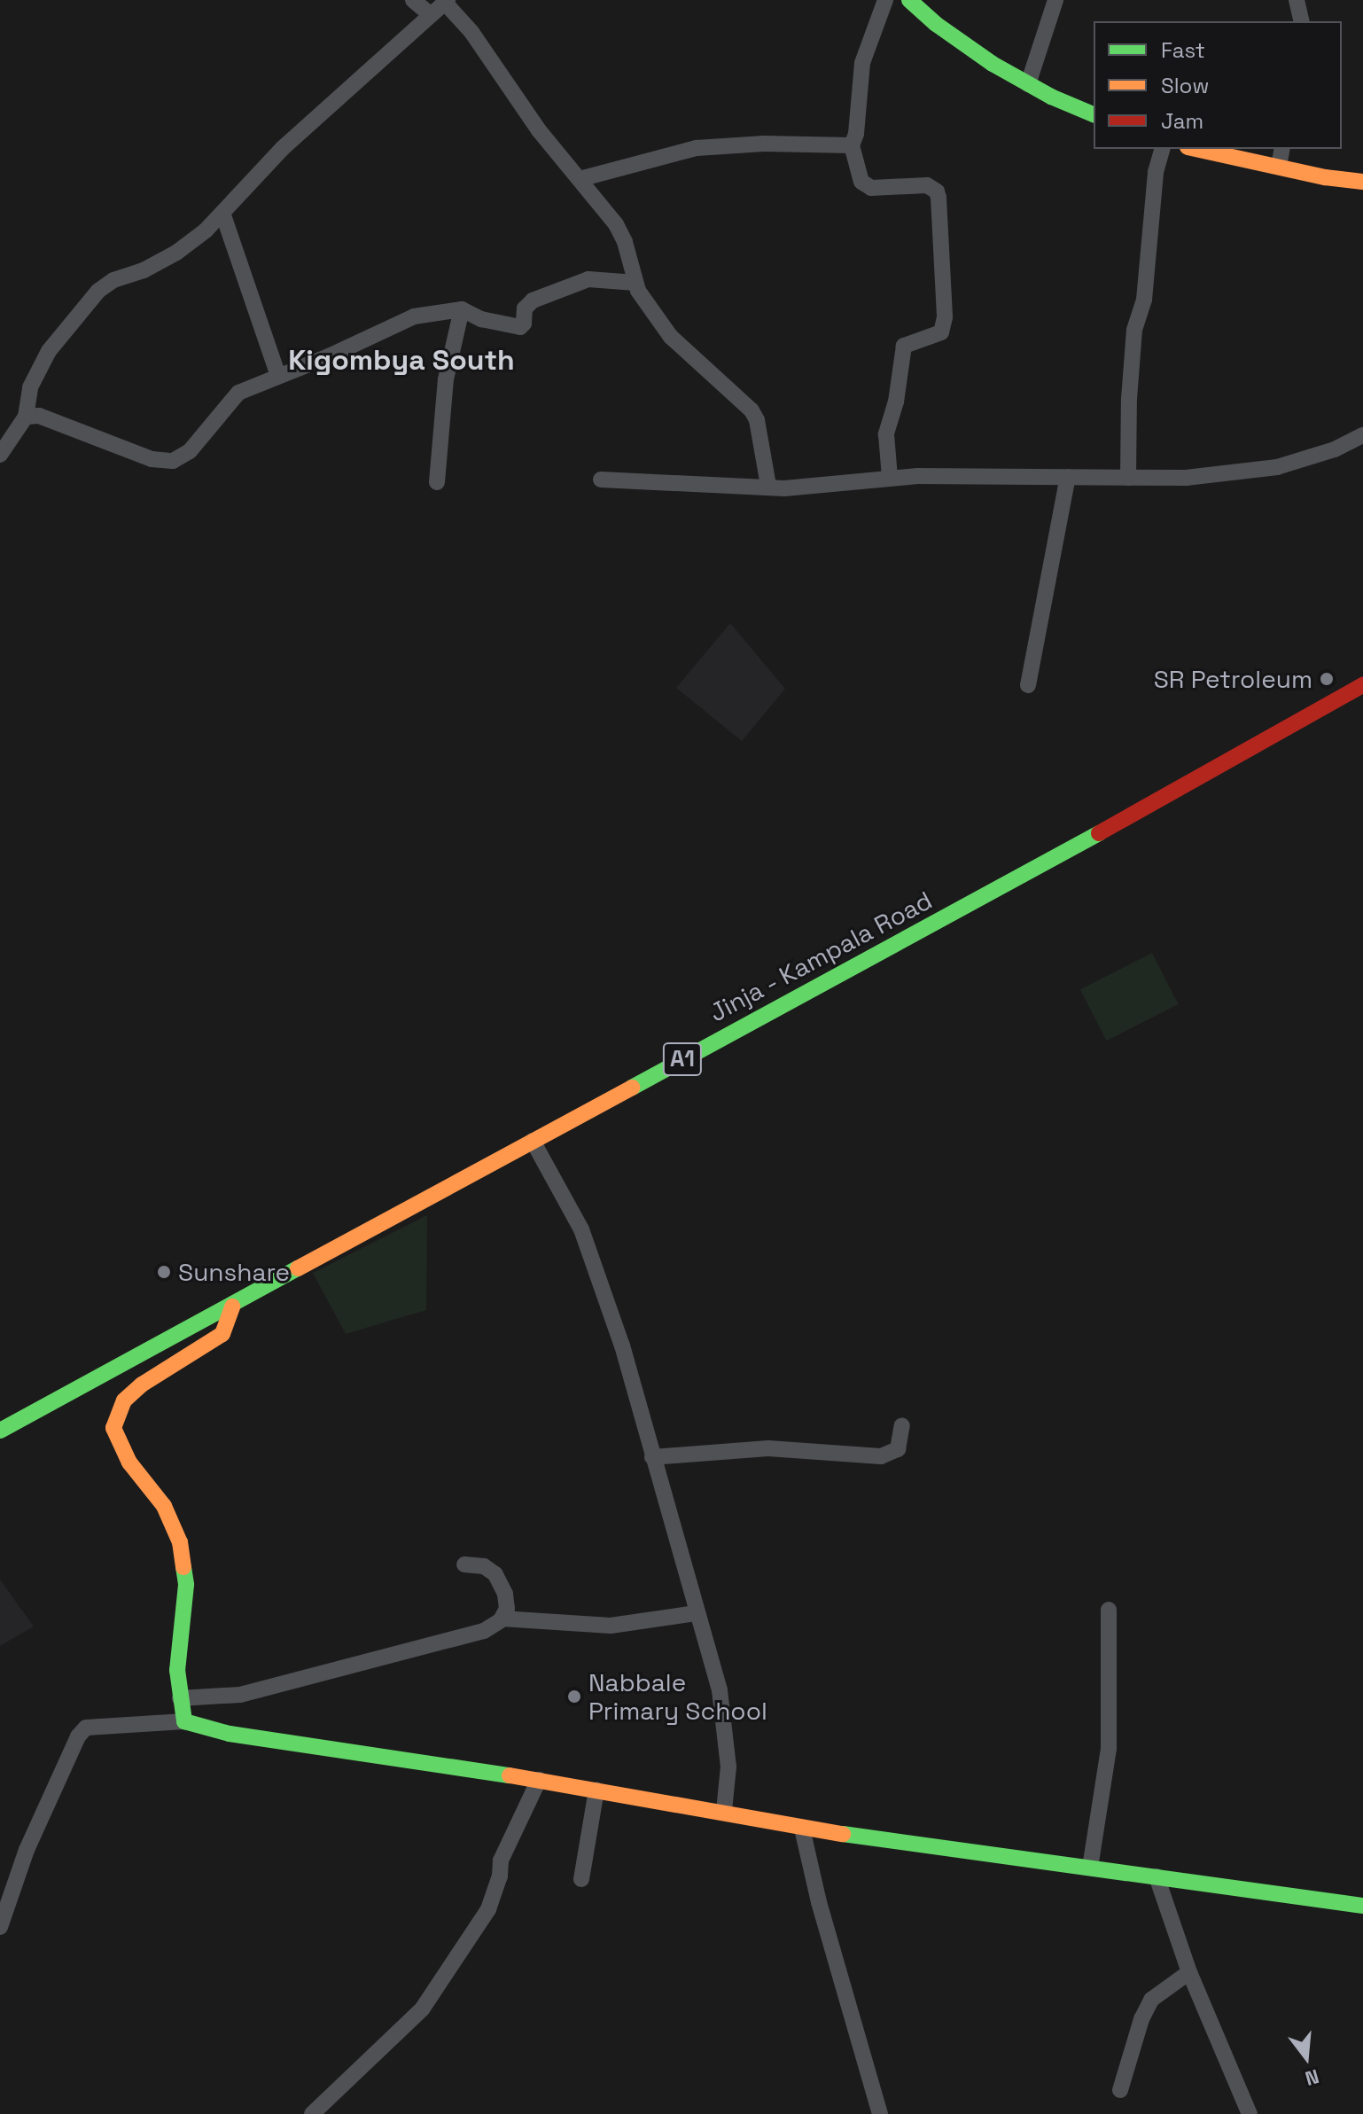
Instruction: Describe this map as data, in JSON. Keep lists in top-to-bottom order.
{
  "streets": {
    "main road": ["Jinja - Kampala Road", "A1"]
  },
  "districts": ["Kigombya South"],
  "places": ["SR Petroleum", "Sunshare", "Nabbale Primary School"],
  "legend": ["Fast", "Slow", "Jam"],
  "north": "bottom"
}
